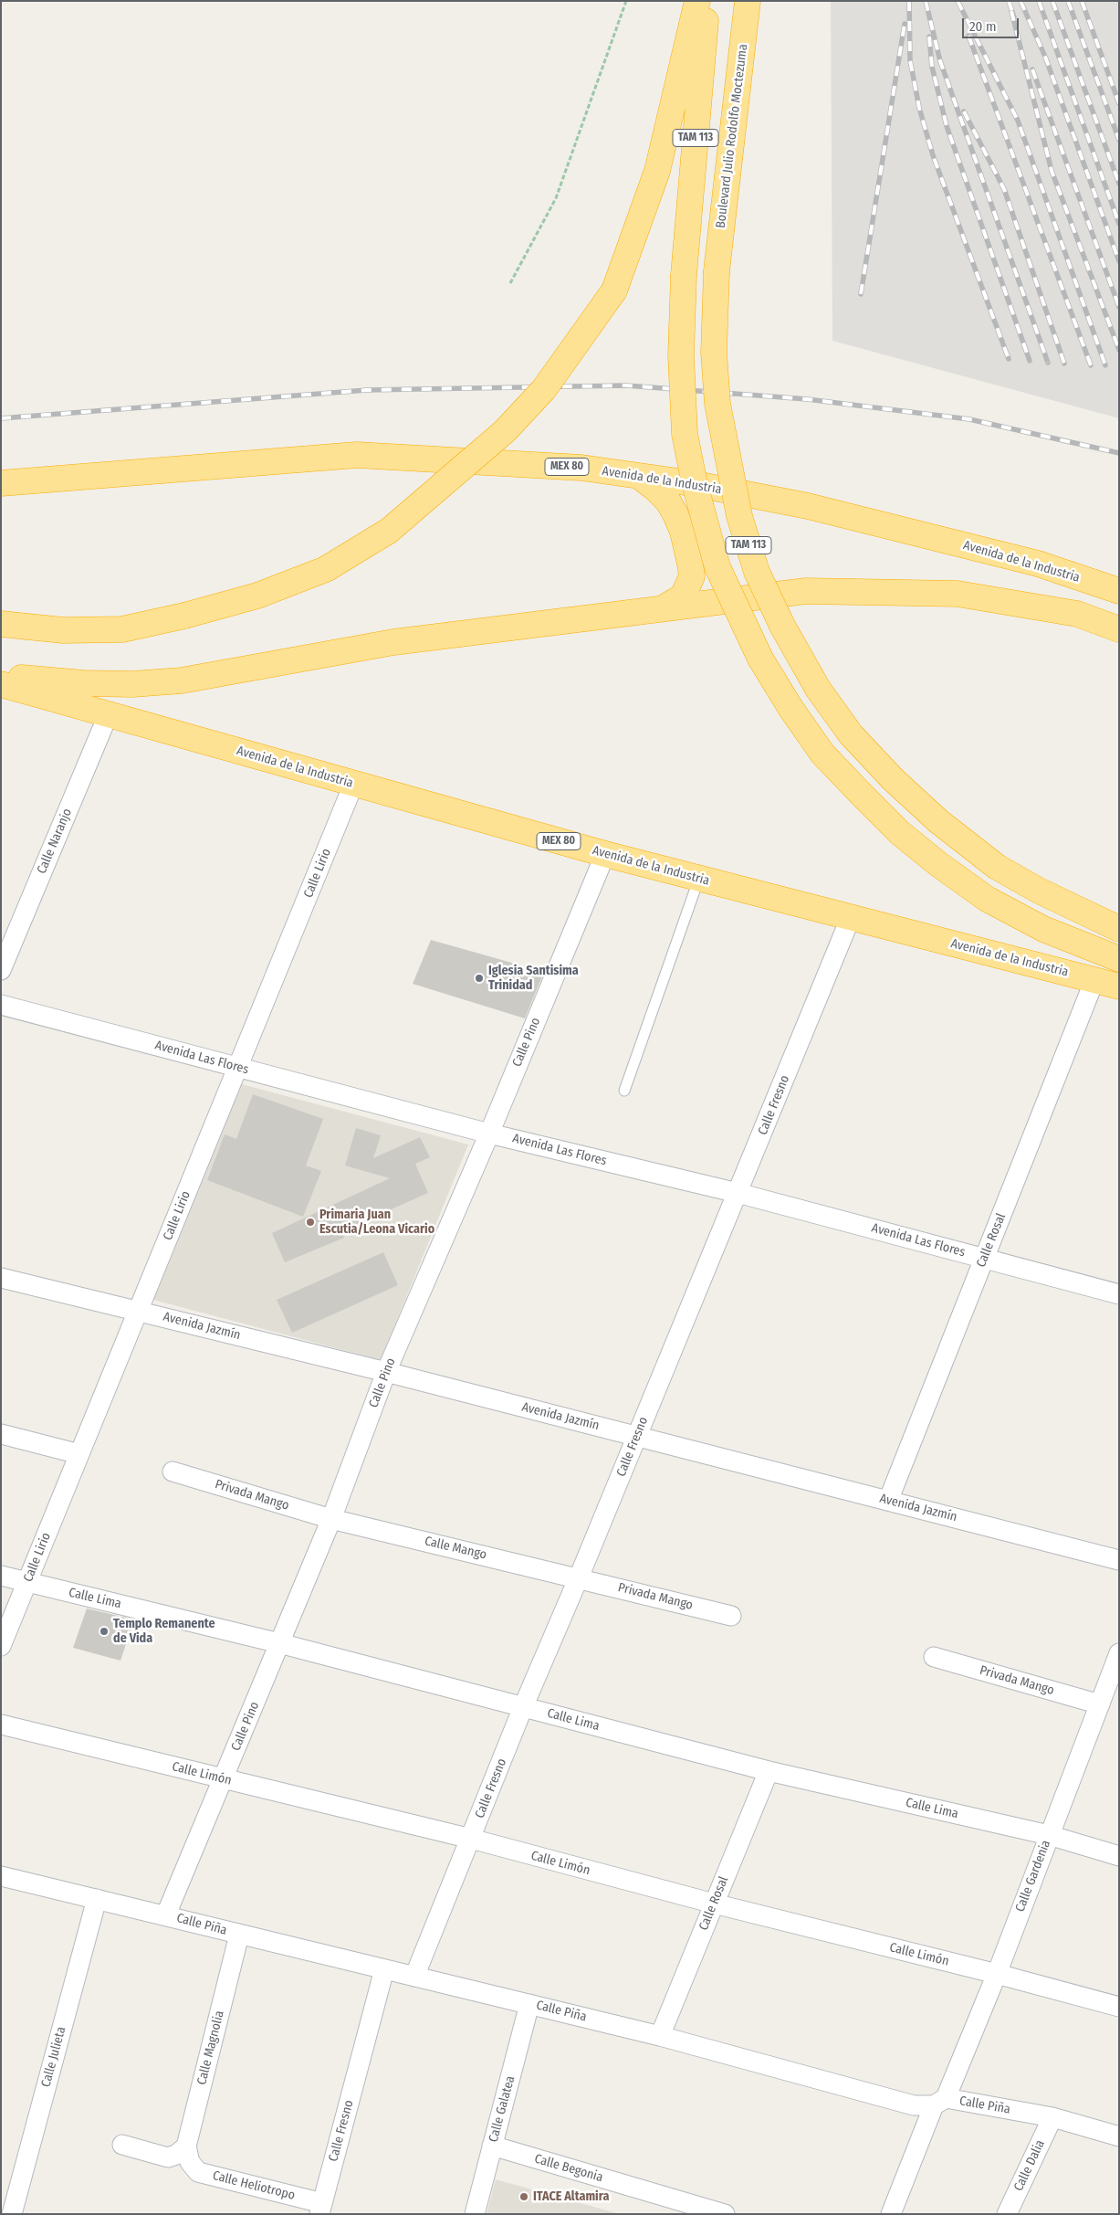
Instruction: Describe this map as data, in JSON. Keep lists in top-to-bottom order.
{
  "streets": {
    "highway": [
      "Boulevard Julio Rodolfo Moctezuma",
      "TAM 113",
      "MEX 80",
      "Avenida de la Industria"
    ],
    "street": [
      "Calle Naranjo",
      "Calle Lirio",
      "Calle Pino",
      "Avenida Las Flores",
      "Calle Fresno",
      "Calle Rosal",
      "Avenida Jazmín",
      "Privada Mango",
      "Calle Mango",
      "Calle Lima",
      "Calle Limón",
      "Calle Gardenia",
      "Calle Piña",
      "Calle Magnolia",
      "Calle Julieta",
      "Calle Galatea",
      "Calle Dalia",
      "Calle Begonia",
      "Calle Heliotropo"
    ]
  },
  "crossings": [
    ["Avenida de la Industria", "Calle Naranjo"],
    ["Avenida de la Industria", "Calle Lirio"],
    ["Avenida de la Industria", "Calle Pino"],
    ["Avenida de la Industria", "Calle Fresno"],
    ["Avenida de la Industria", "Calle Rosal"],
    ["Calle Lirio", "Avenida Las Flores"],
    ["Calle Lirio", "Avenida Jazmín"],
    ["Calle Lirio", "Calle Lima"],
    ["Calle Pino", "Avenida Las Flores"],
    ["Calle Pino", "Avenida Jazmín"],
    ["Calle Pino", "Privada Mango"],
    ["Calle Pino", "Calle Mango"],
    ["Calle Pino", "Calle Lima"],
    ["Calle Pino", "Calle Limón"],
    ["Calle Pino", "Calle Piña"],
    ["Avenida Las Flores", "Calle Fresno"],
    ["Avenida Las Flores", "Calle Rosal"],
    ["Calle Fresno", "Avenida Jazmín"],
    ["Calle Fresno", "Privada Mango"],
    ["Calle Fresno", "Calle Mango"],
    ["Calle Fresno", "Calle Lima"],
    ["Calle Fresno", "Calle Limón"],
    ["Calle Fresno", "Calle Piña"],
    ["Calle Fresno", "Calle Heliotropo"],
    ["Calle Rosal", "Avenida Jazmín"],
    ["Calle Rosal", "Calle Lima"],
    ["Calle Rosal", "Calle Limón"],
    ["Calle Rosal", "Calle Piña"],
    ["Privada Mango", "Calle Mango"],
    ["Privada Mango", "Calle Gardenia"],
    ["Calle Lima", "Calle Gardenia"],
    ["Calle Limón", "Calle Gardenia"],
    ["Calle Gardenia", "Calle Piña"],
    ["Calle Piña", "Calle Magnolia"],
    ["Calle Piña", "Calle Julieta"],
    ["Calle Piña", "Calle Galatea"],
    ["Calle Piña", "Calle Dalia"],
    ["Calle Magnolia", "Calle Heliotropo"],
    ["Calle Galatea", "Calle Begonia"]
  ],
  "places": [
    "Iglesia Santisima Trinidad",
    "Primaria Juan Escutia/Leona Vicario",
    "Templo Remanente de Vida",
    "ITACE Altamira"
  ],
  "scale_bar": "20 m"
}
